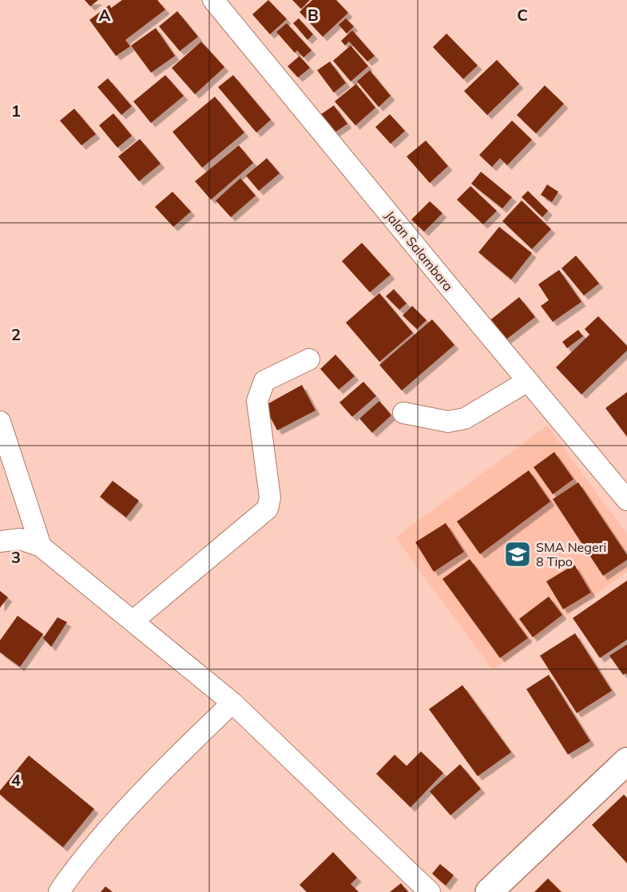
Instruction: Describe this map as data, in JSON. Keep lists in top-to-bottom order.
{
  "streets": {
    "street": ["Jalan Salambara"]
  },
  "places": {
    "school or university": ["SMA Negeri 8 Tipo"]
  },
  "grid": {
    "columns": ["A", "B", "C"],
    "rows": [
      "1",
      "2",
      "3",
      "4"
    ]
  }
}
